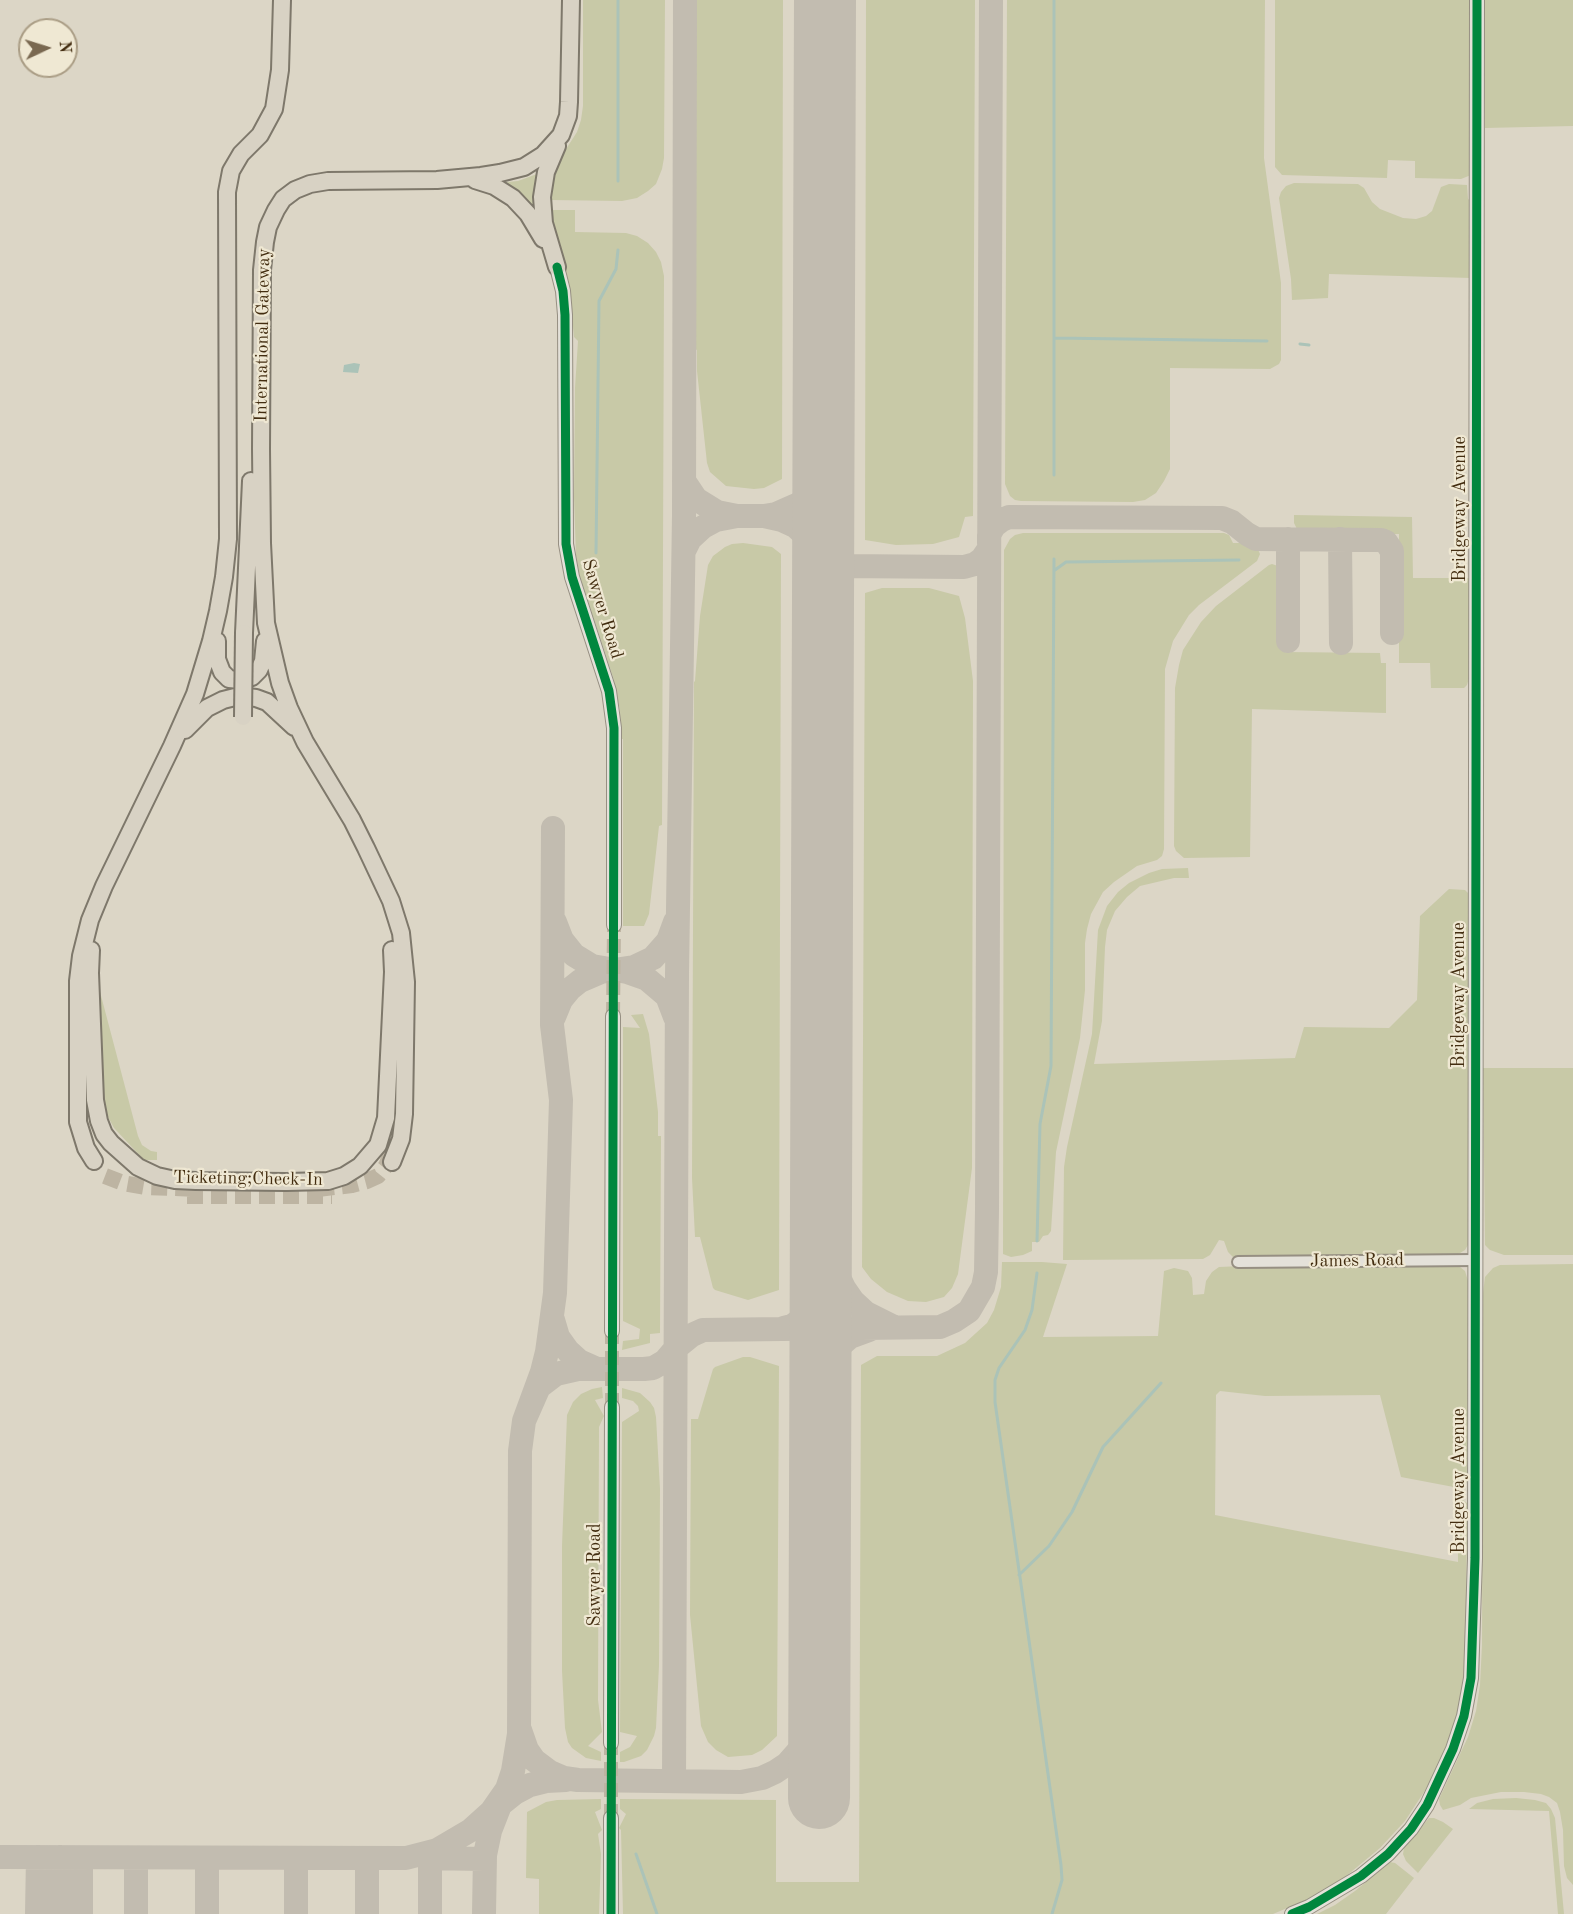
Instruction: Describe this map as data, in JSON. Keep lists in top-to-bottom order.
{
  "streets": {
    "main road": ["International Gateway", "Ticketing;Check-In"],
    "street": ["Bridgeway Avenue", "Sawyer Road", "James Road"]
  },
  "crossings": [
    ["International Gateway", "Ticketing;Check-In"],
    ["Bridgeway Avenue", "James Road"]
  ],
  "north": "right"
}
